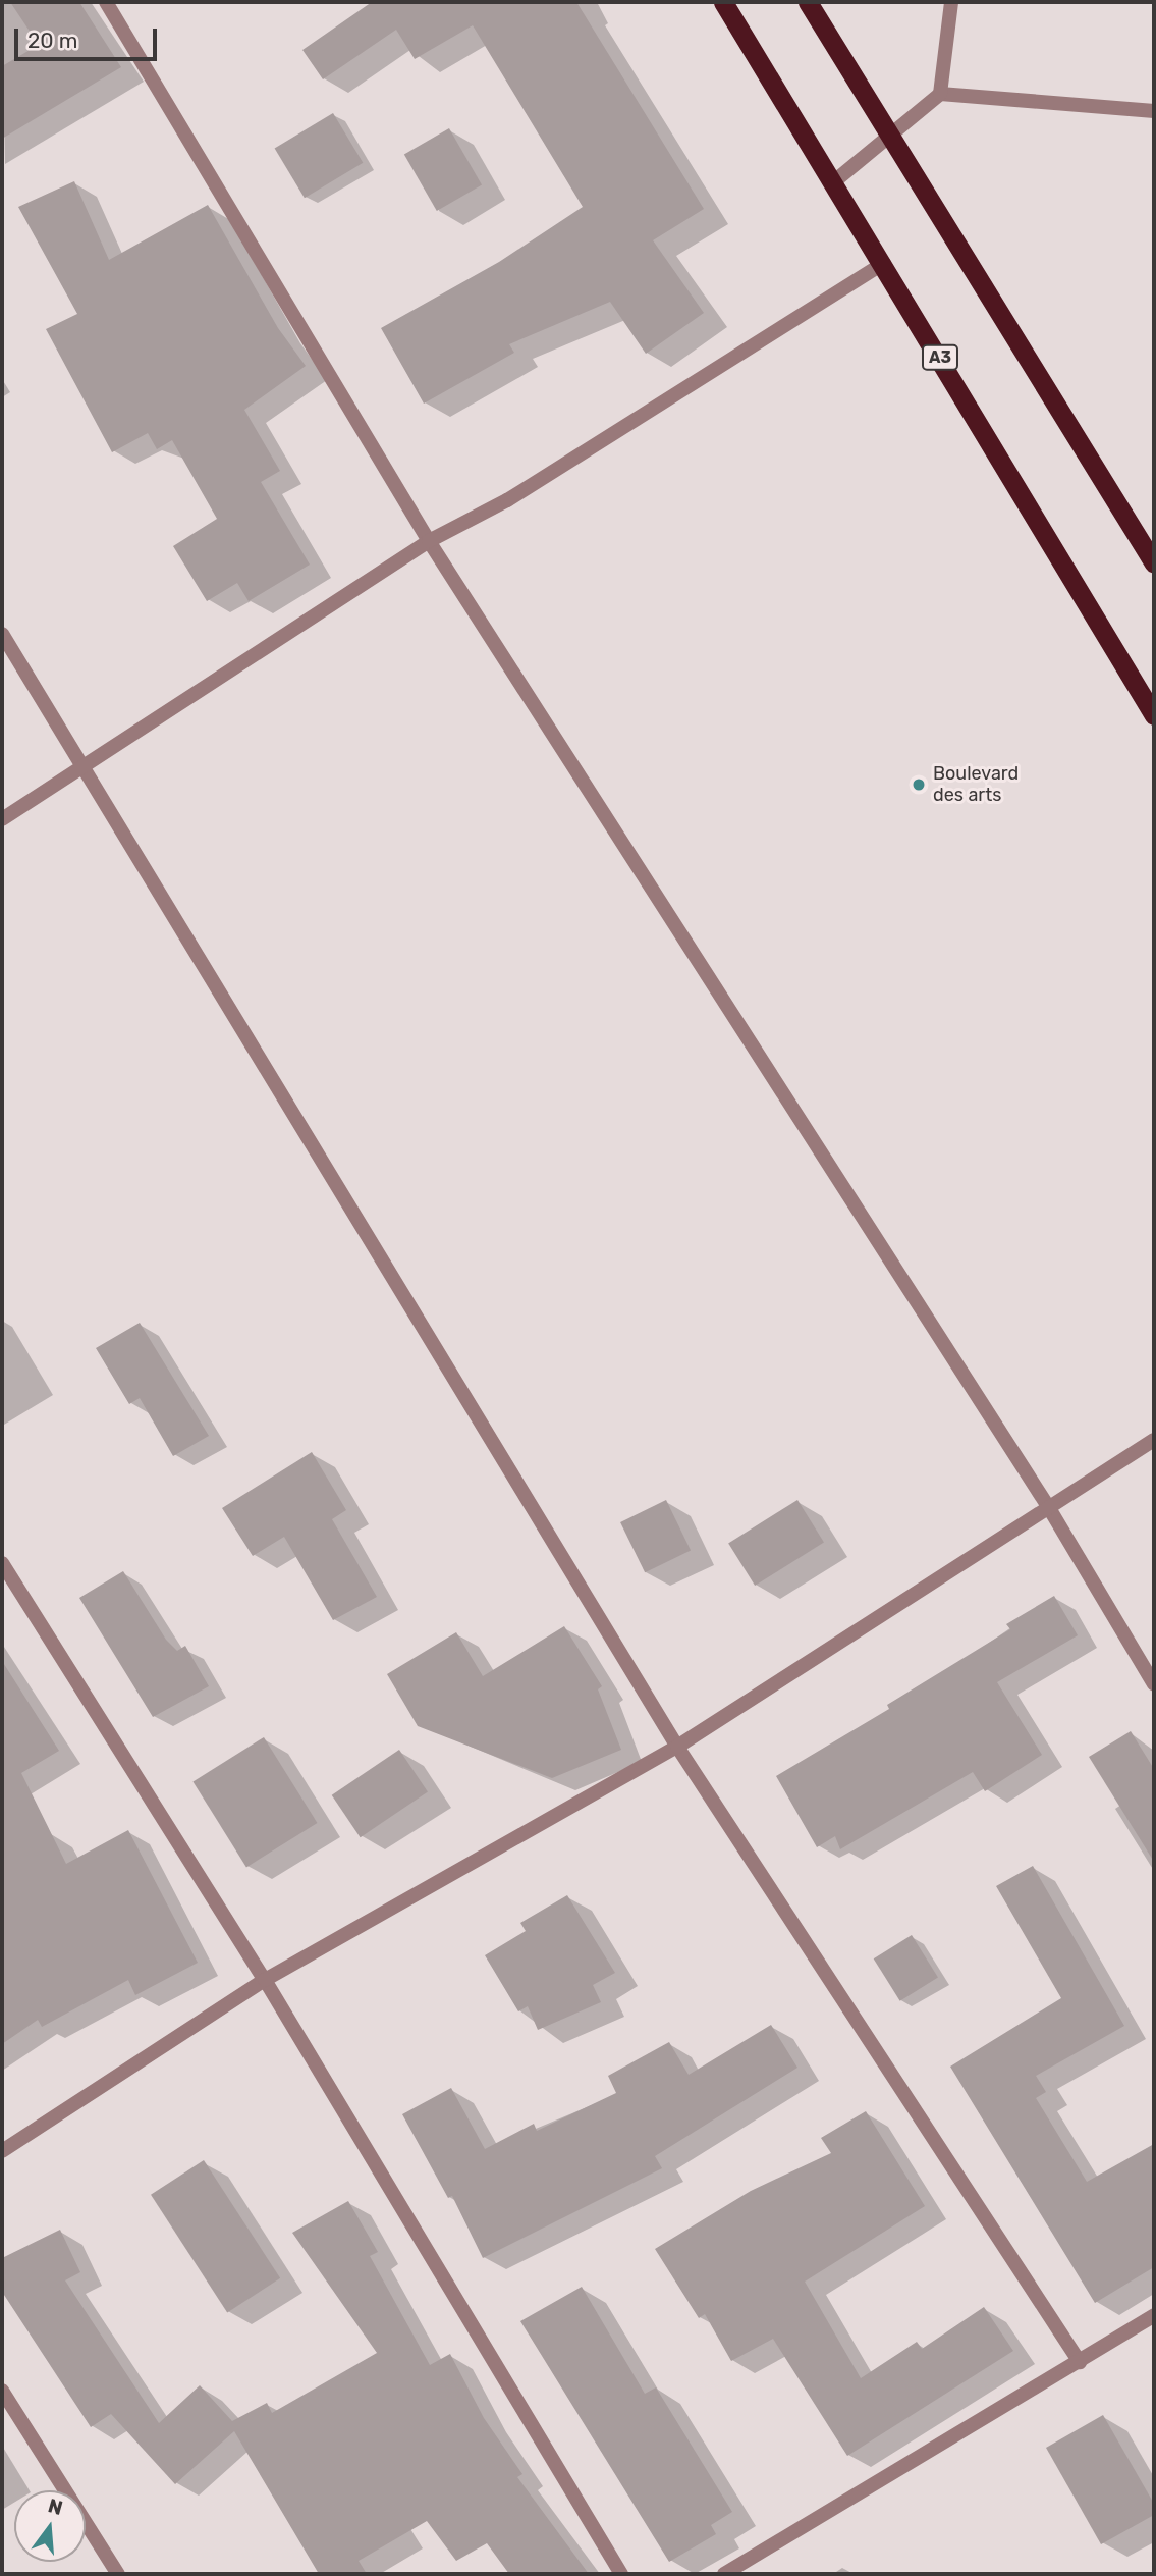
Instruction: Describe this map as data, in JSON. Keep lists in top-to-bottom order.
{
  "streets": {
    "highway": ["A3"]
  },
  "places": ["Boulevard des arts"],
  "scale_bar": "20 m",
  "north": "top"
}
